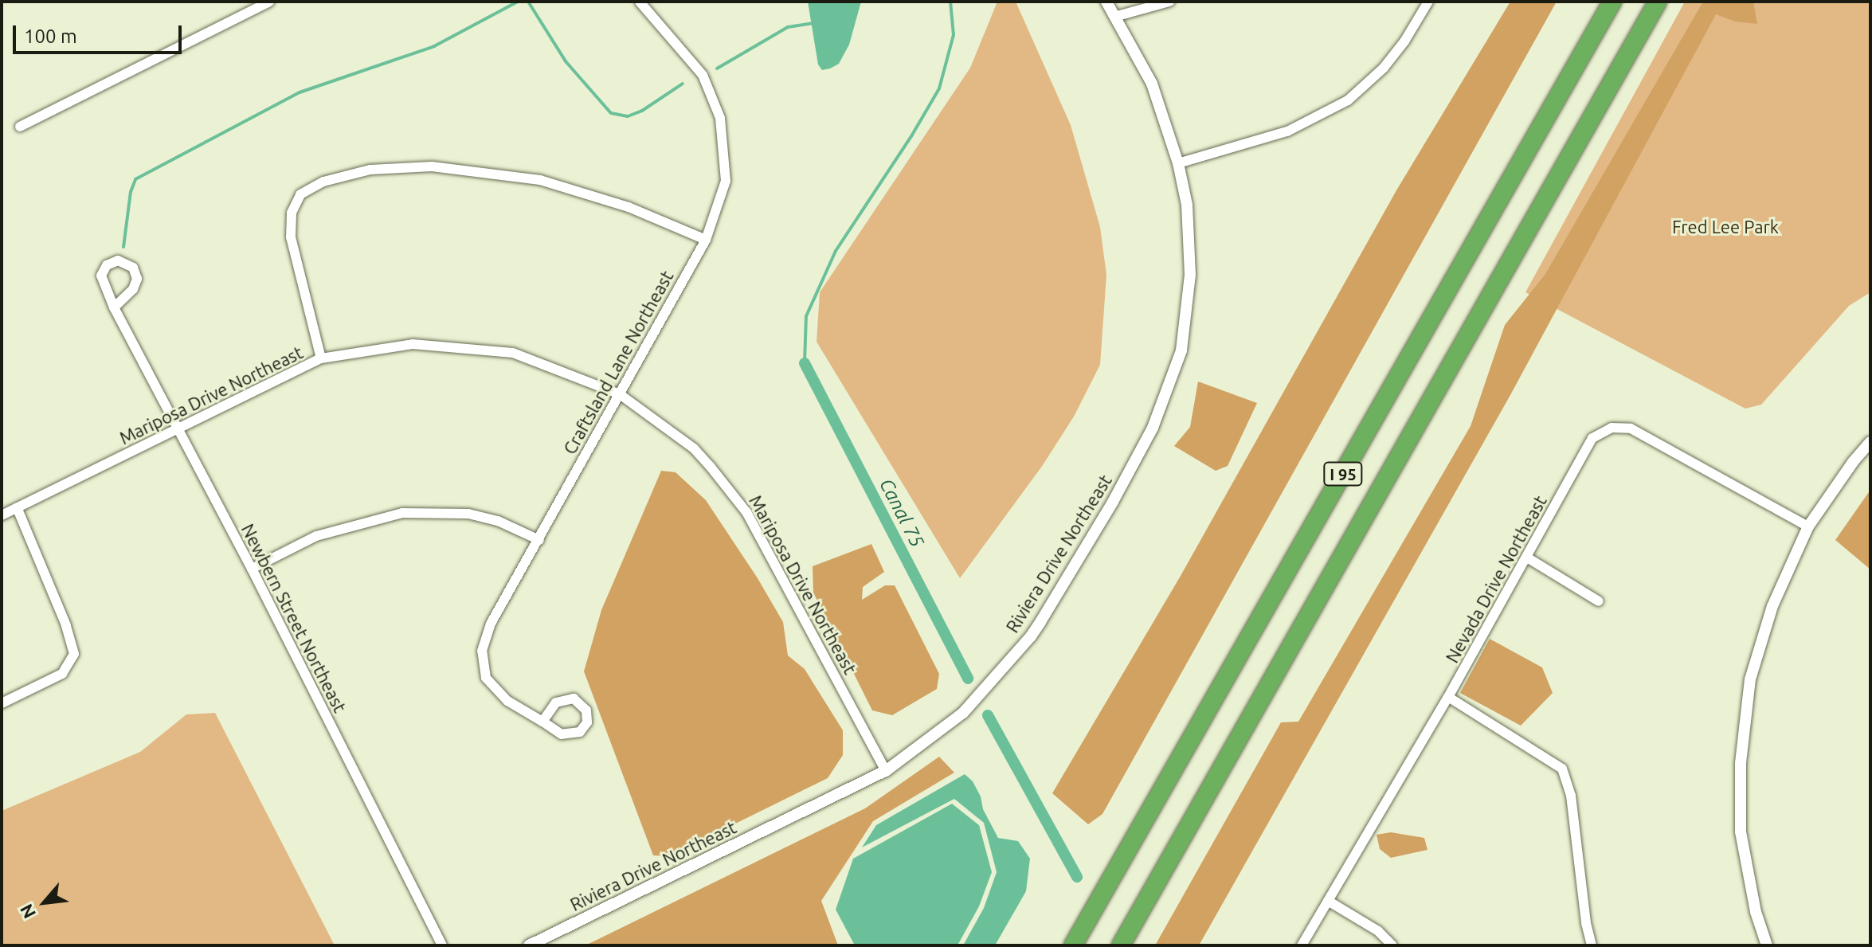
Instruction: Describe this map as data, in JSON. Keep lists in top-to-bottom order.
{
  "streets": {
    "highway": ["I 95"],
    "street": [
      "Craftsland Lane Northeast",
      "Mariposa Drive Northeast",
      "Riviera Drive Northeast",
      "Nevada Drive Northeast",
      "Newbern Street Northeast"
    ]
  },
  "crossings": [
    ["Craftsland Lane Northeast", "Mariposa Drive Northeast"],
    ["Mariposa Drive Northeast", "Riviera Drive Northeast"],
    ["Mariposa Drive Northeast", "Newbern Street Northeast"]
  ],
  "water": ["Canal 75"],
  "parks": ["Fred Lee Park"],
  "scale_bar": "100 m",
  "north": "bottom left"
}
